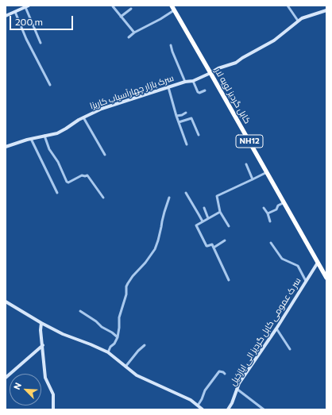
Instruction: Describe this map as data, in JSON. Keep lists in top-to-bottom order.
{
  "streets": {
    "highway": ["کابل گردیز لویه لار", "NH12"],
    "street": ["سرک بازار چهارآسیاب کاریزا", "سر ک عمومی کابل گردیز الی ایازخیل"]
  },
  "crossings": [
    ["سرک بازار چهارآسیاب کاریزا", "کابل گردیز لویه لار"],
    ["کابل گردیز لویه لار", "سر ک عمومی کابل گردیز الی ایازخیل"]
  ],
  "scale_bar": "200 m",
  "north": "top left"
}
